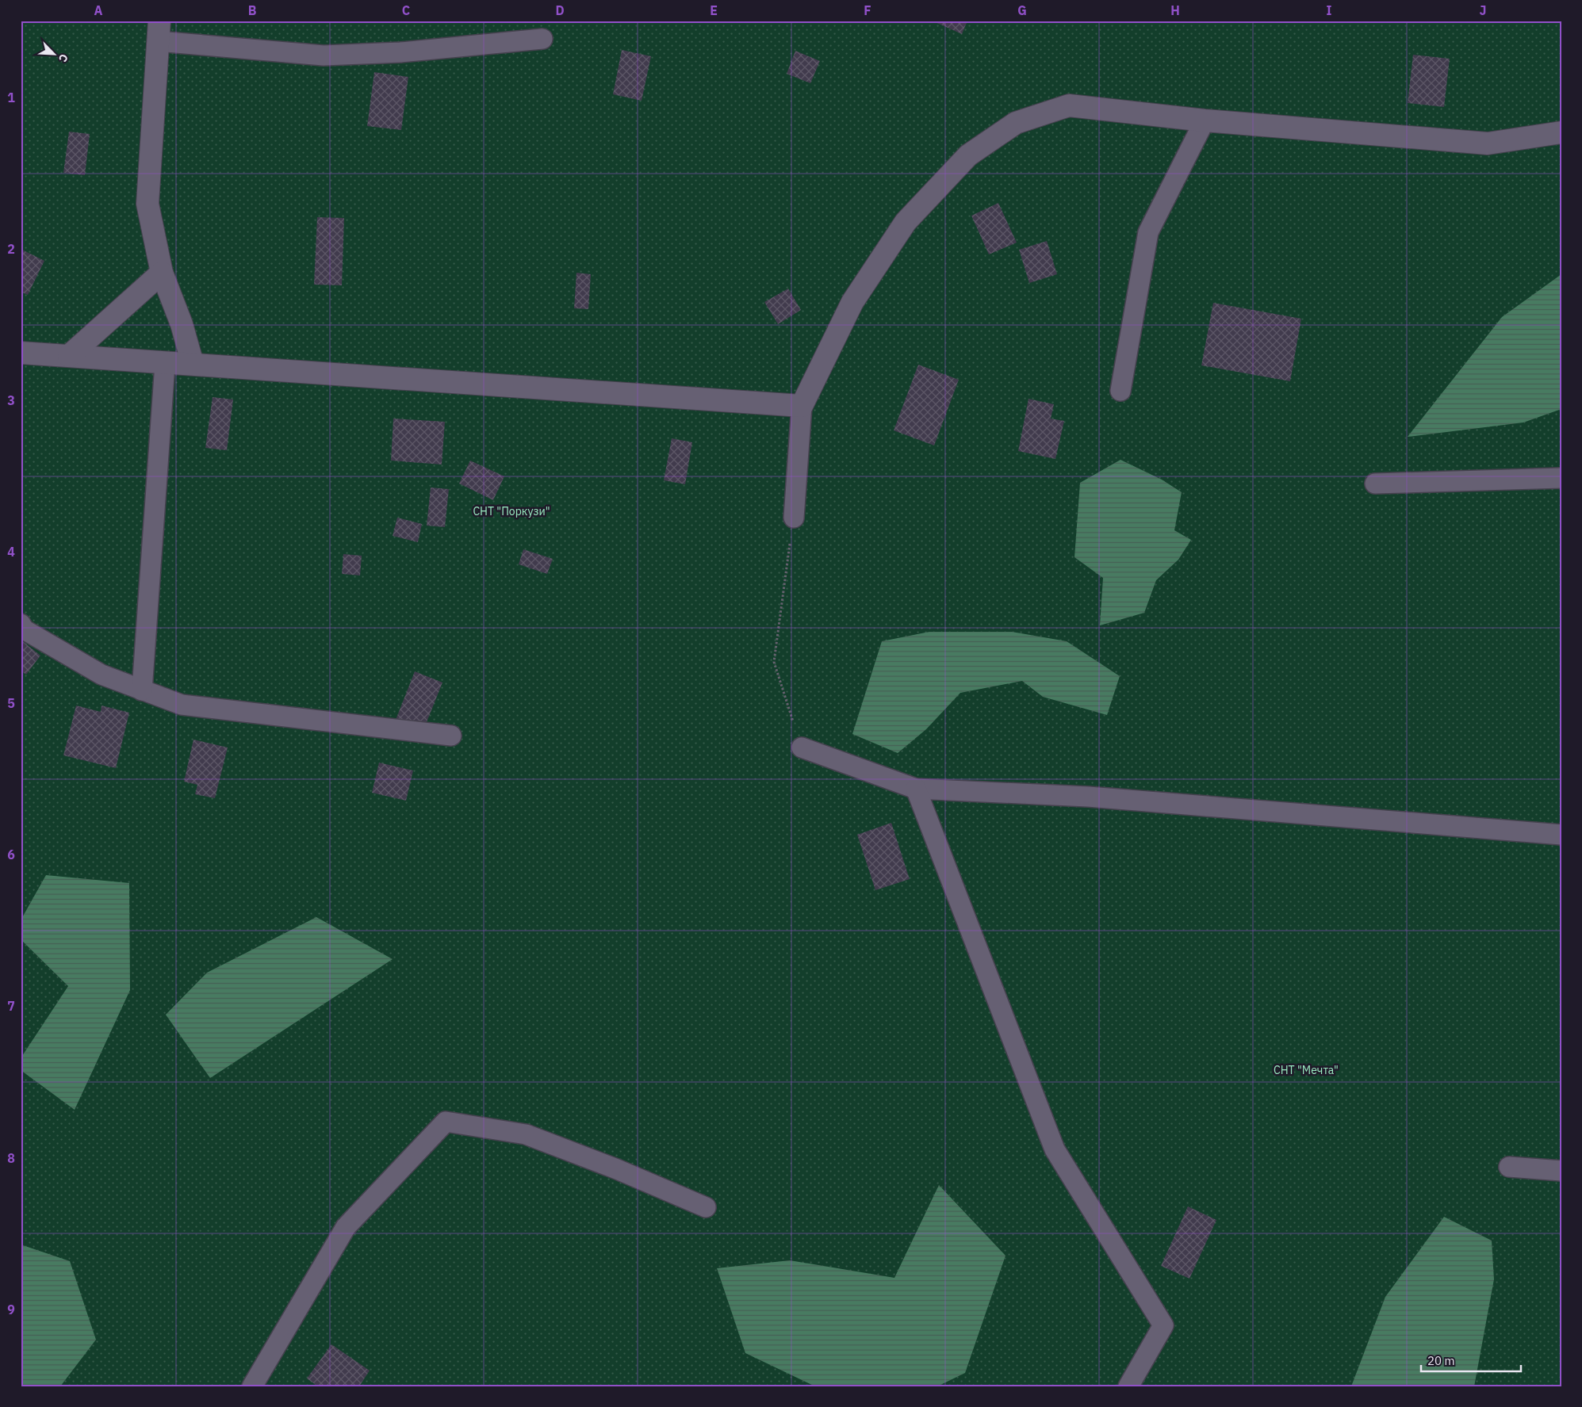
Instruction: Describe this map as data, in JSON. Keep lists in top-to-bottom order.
{
  "parks": ["СНТ \"Поркузи\"", "СНТ \"Мечта\""],
  "scale_bar": "20 m",
  "north": "bottom right",
  "grid": {
    "columns": [
      "A",
      "B",
      "C",
      "D",
      "E",
      "F",
      "G",
      "H",
      "I",
      "J"
    ],
    "rows": [
      "1",
      "2",
      "3",
      "4",
      "5",
      "6",
      "7",
      "8",
      "9"
    ]
  }
}
